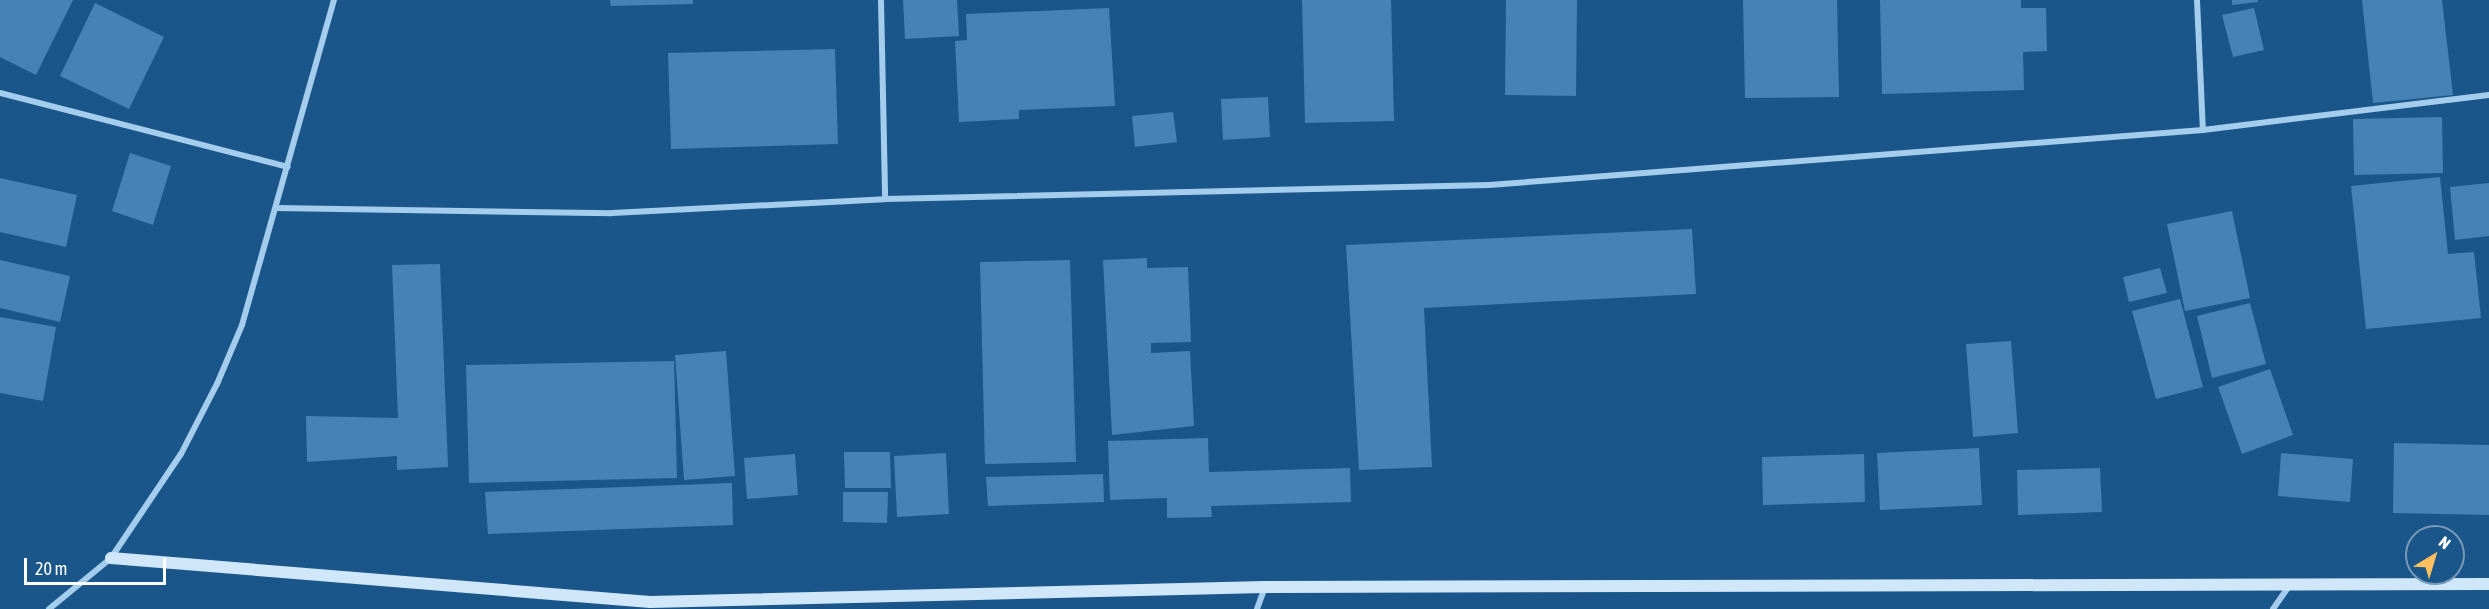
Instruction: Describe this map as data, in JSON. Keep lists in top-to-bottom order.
{
  "scale_bar": "20 m",
  "north": "top right"
}
